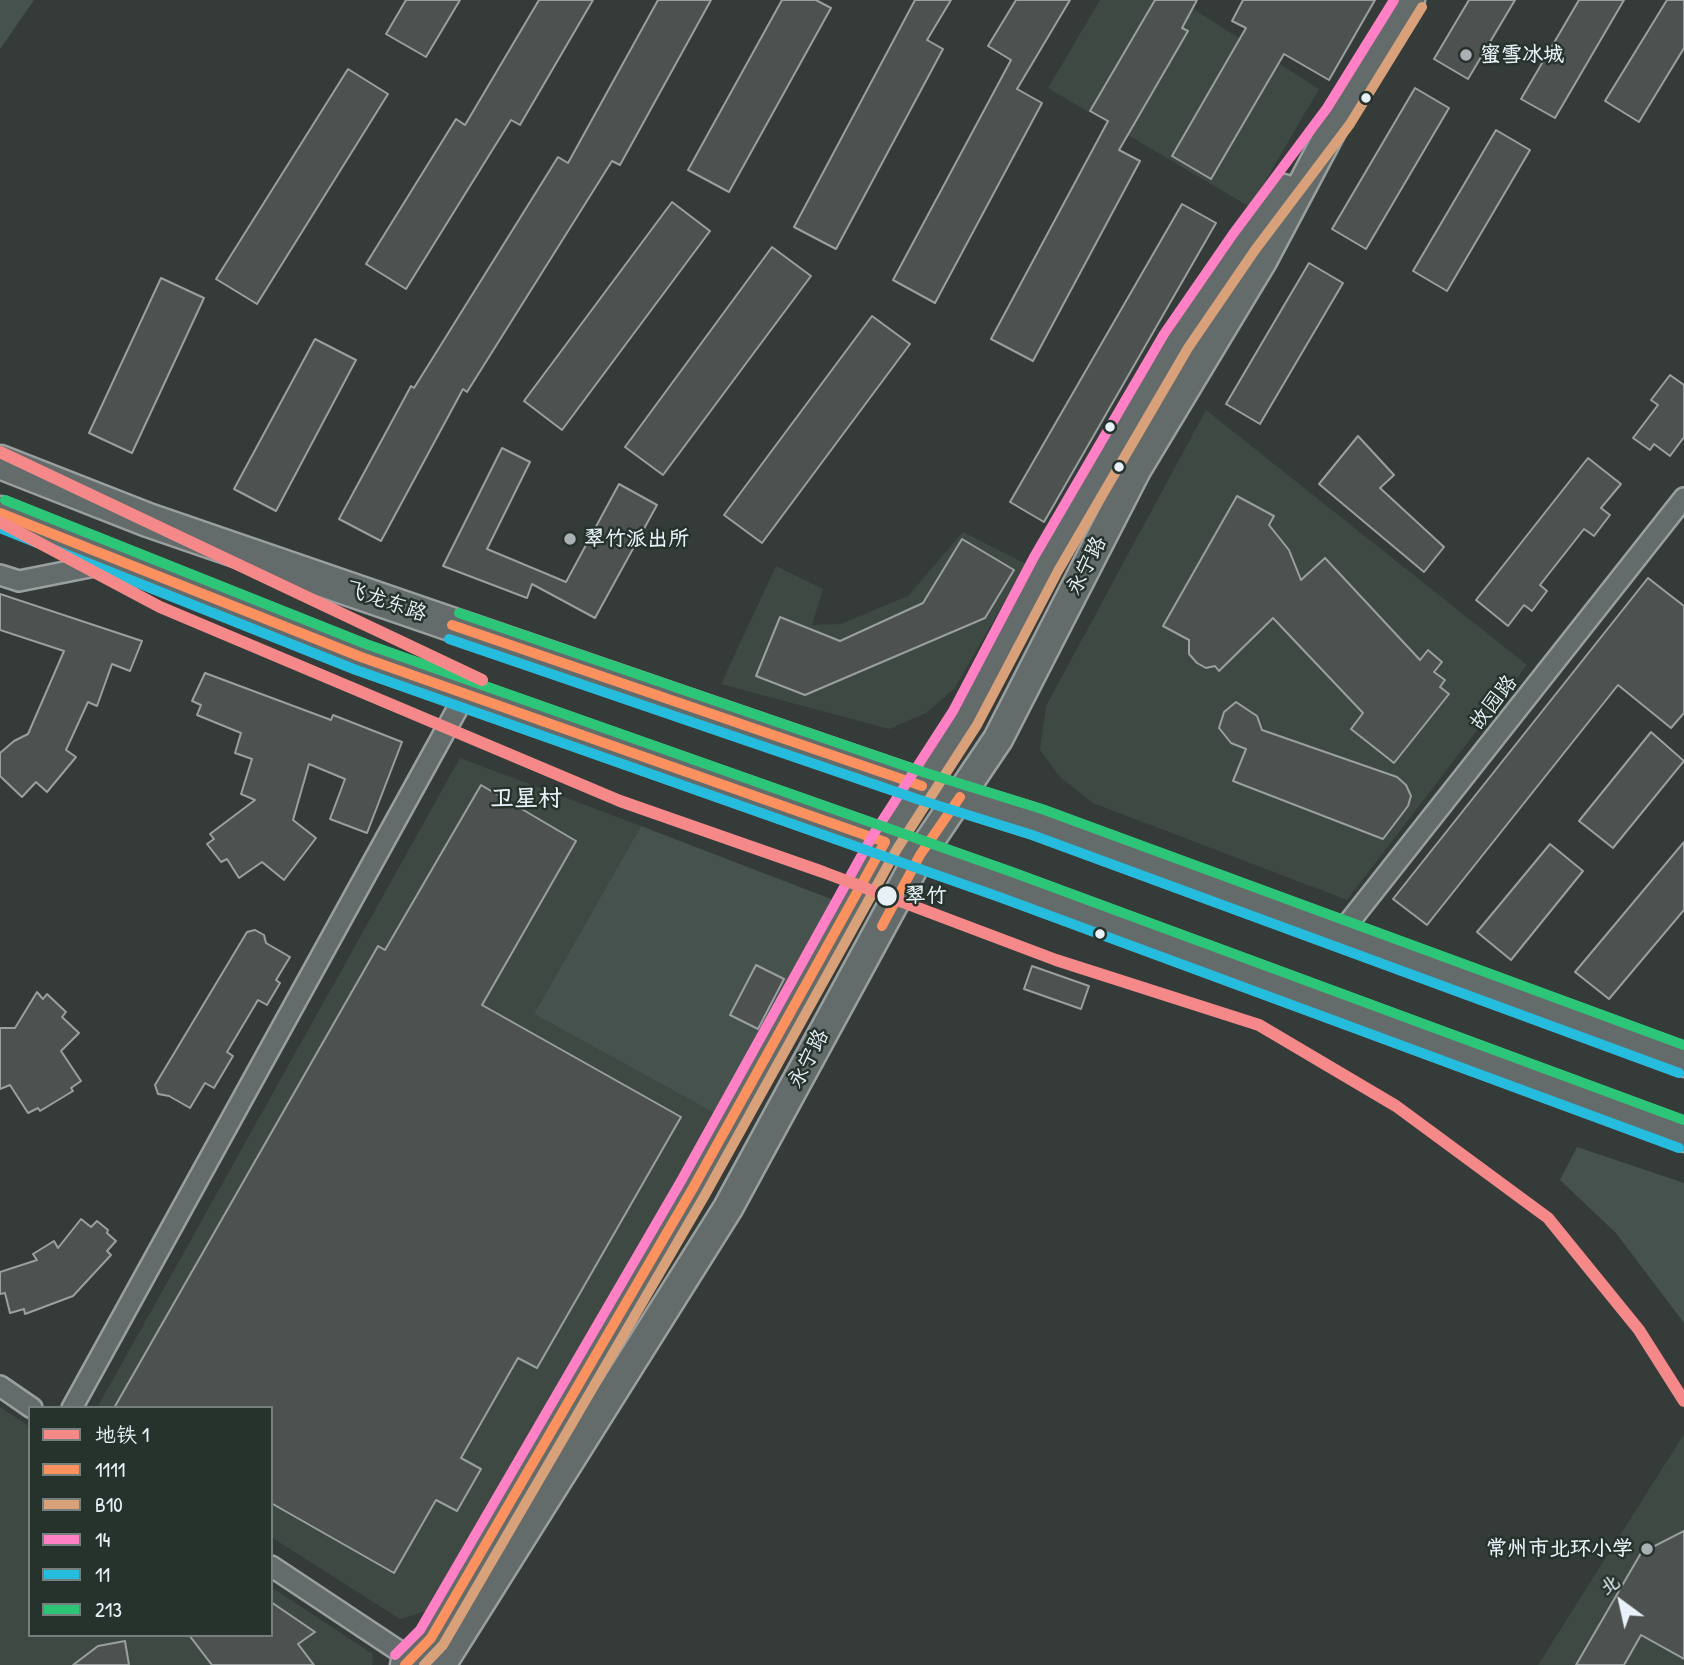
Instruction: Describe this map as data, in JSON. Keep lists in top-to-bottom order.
{
  "streets": {
    "main road": ["永宁路", "飞龙东路"],
    "street": ["故园路"]
  },
  "crossings": [
    ["永宁路", "飞龙东路"],
    ["飞龙东路", "故园路"]
  ],
  "districts": ["卫星村"],
  "places": [
    "蜜雪冰城",
    "翠竹派出所",
    "翠竹",
    "常州市北环小学"
  ],
  "lines": [
    "transit line 14",
    "transit line B10",
    "metro line 1",
    "transit line 213",
    "transit line 1111",
    "transit line 11"
  ],
  "legend": [
    "地铁 1",
    "1111",
    "B10",
    "14",
    "11",
    "213"
  ],
  "north": "top left"
}
